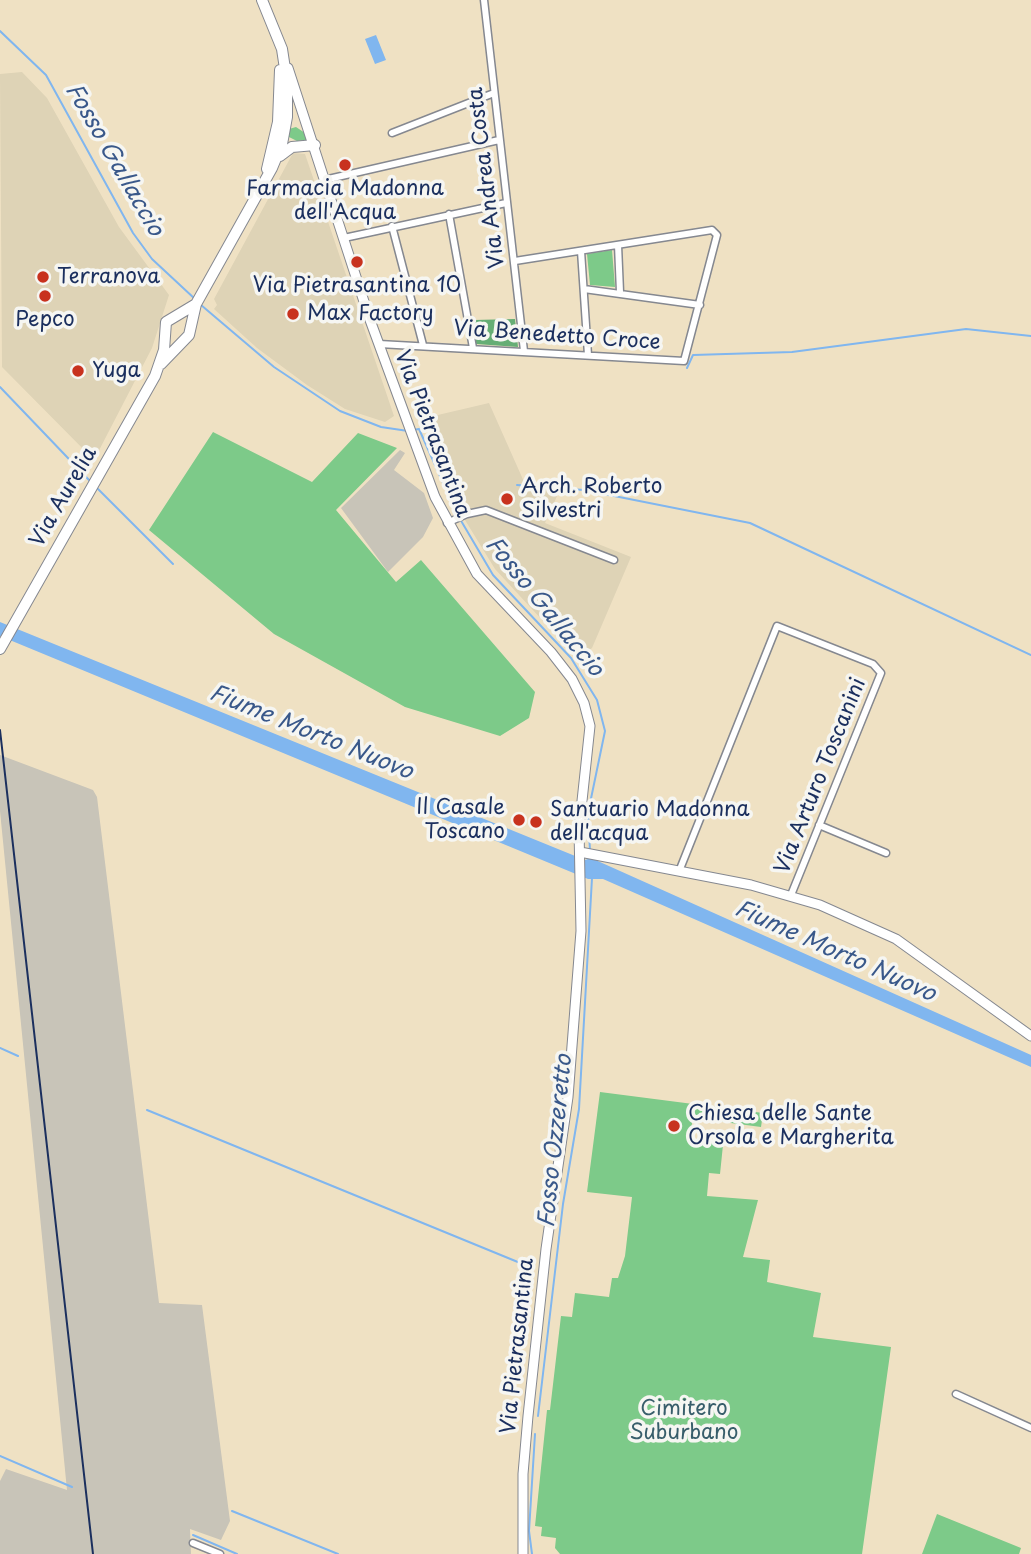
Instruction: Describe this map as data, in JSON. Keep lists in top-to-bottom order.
{
  "streets": {
    "main road": ["Via Aurelia"],
    "street": [
      "Via Andrea Costa",
      "Via Benedetto Croce",
      "Via Pietrasantina",
      "Via Arturo Toscanini"
    ]
  },
  "crossings": [
    ["Via Andrea Costa", "Via Benedetto Croce"],
    ["Via Benedetto Croce", "Via Pietrasantina"]
  ],
  "water": ["Fosso Gallaccio", "Fiume Morto Nuovo", "Fosso Ozzeretto"],
  "parks": ["Cimitero Suburbano"],
  "places": [
    "Farmacia Madonna dell'Acqua",
    "Via Pietrasantina 10",
    "Terranova",
    "Pepco",
    "Max Factory",
    "Yuga",
    "Arch. Roberto Silvestri",
    "Il Casale Toscano",
    "Santuario Madonna dell'acqua",
    "Chiesa delle Sante Orsola e Margherita"
  ]
}
